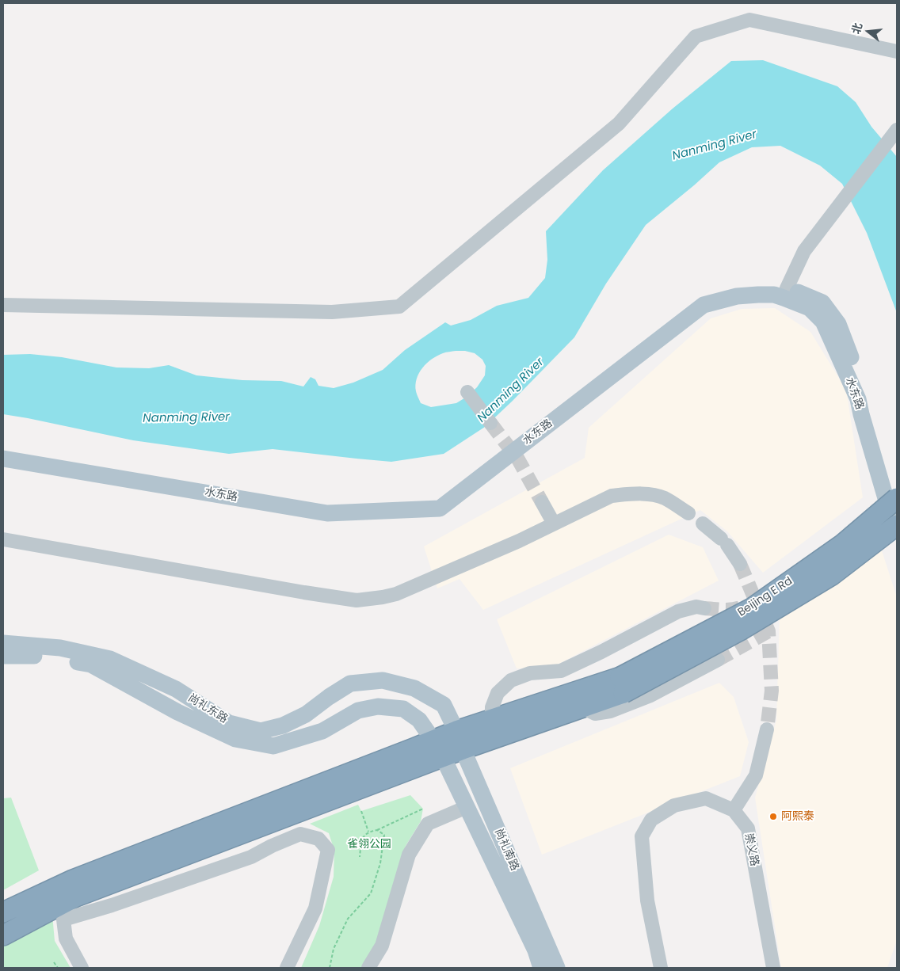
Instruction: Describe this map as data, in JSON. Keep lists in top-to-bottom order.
{
  "streets": {
    "highway": ["Beijing E Rd"],
    "main road": ["水东路", "尚礼东路", "尚礼南路"],
    "street": ["崇义路"]
  },
  "crossings": [
    ["水东路", "Beijing E Rd"],
    ["尚礼东路", "尚礼南路"]
  ],
  "water": ["Nanming River"],
  "parks": ["雀翎公园"],
  "places": ["阿熙泰"],
  "north": "left"
}
